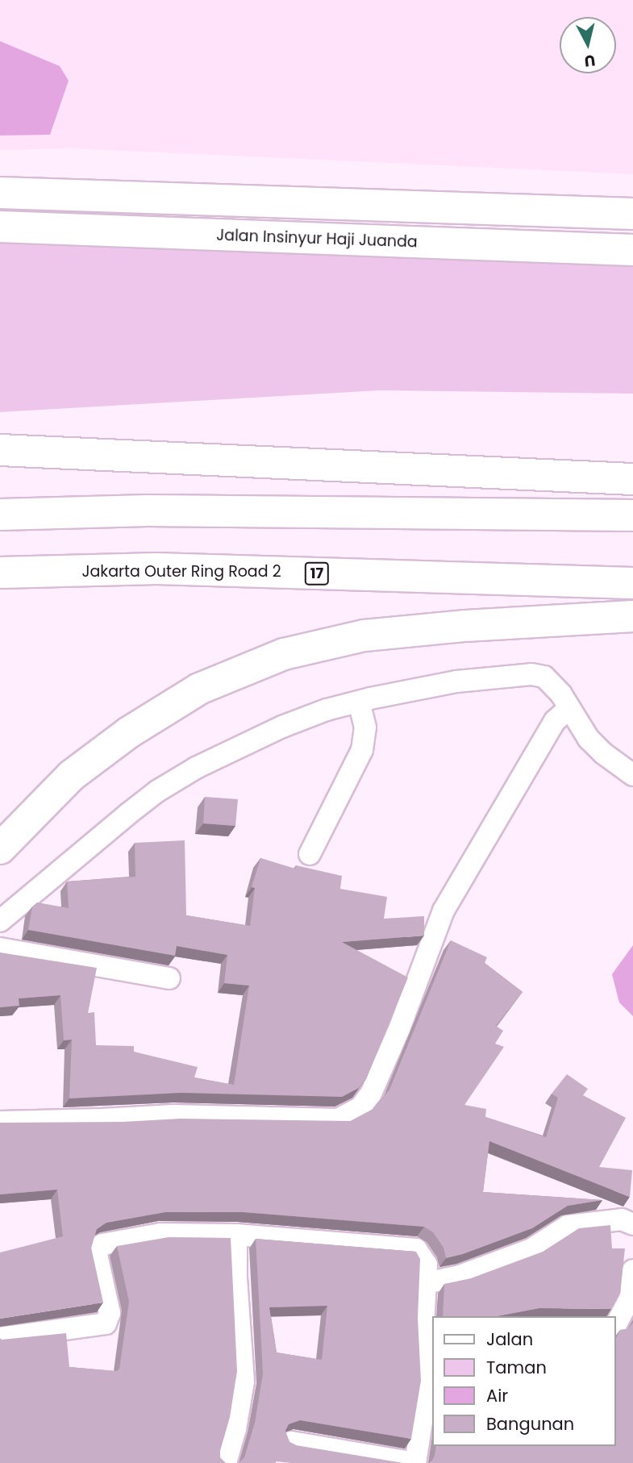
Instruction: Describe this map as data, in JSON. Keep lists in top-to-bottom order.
{
  "streets": {
    "highway": ["Jalan Insinyur Haji Juanda", "Jakarta Outer Ring Road 2", "17"]
  },
  "legend": [
    "Jalan",
    "Taman",
    "Air",
    "Bangunan"
  ],
  "north": "bottom"
}
